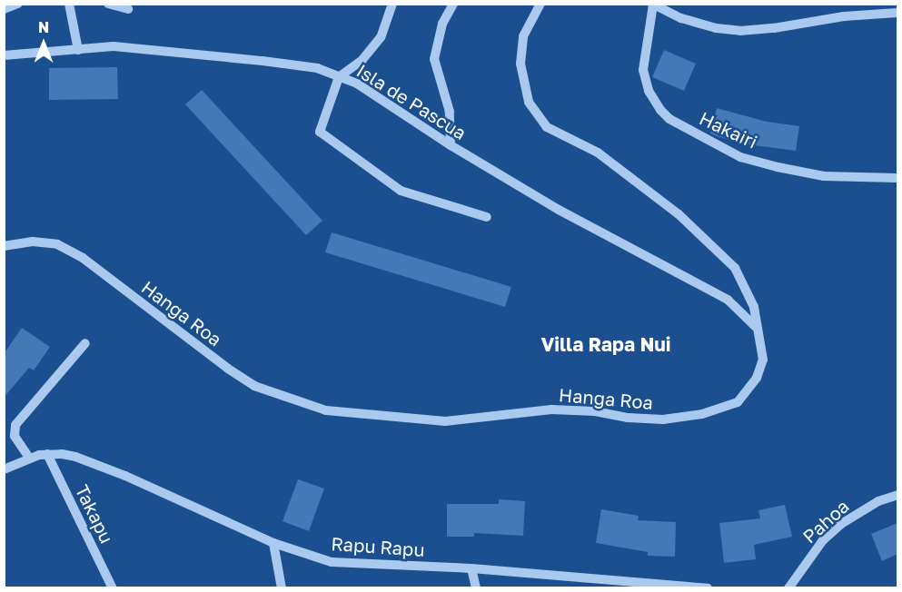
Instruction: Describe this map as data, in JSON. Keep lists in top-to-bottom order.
{
  "streets": {
    "street": [
      "Isla de Pascua",
      "Hakairi",
      "Hanga Roa",
      "Takapu",
      "Pahoa",
      "Rapu Rapu"
    ]
  },
  "crossings": [
    ["Isla de Pascua", "Hanga Roa"],
    ["Takapu", "Rapu Rapu"]
  ],
  "districts": ["Villa Rapa Nui"],
  "north": "top"
}
